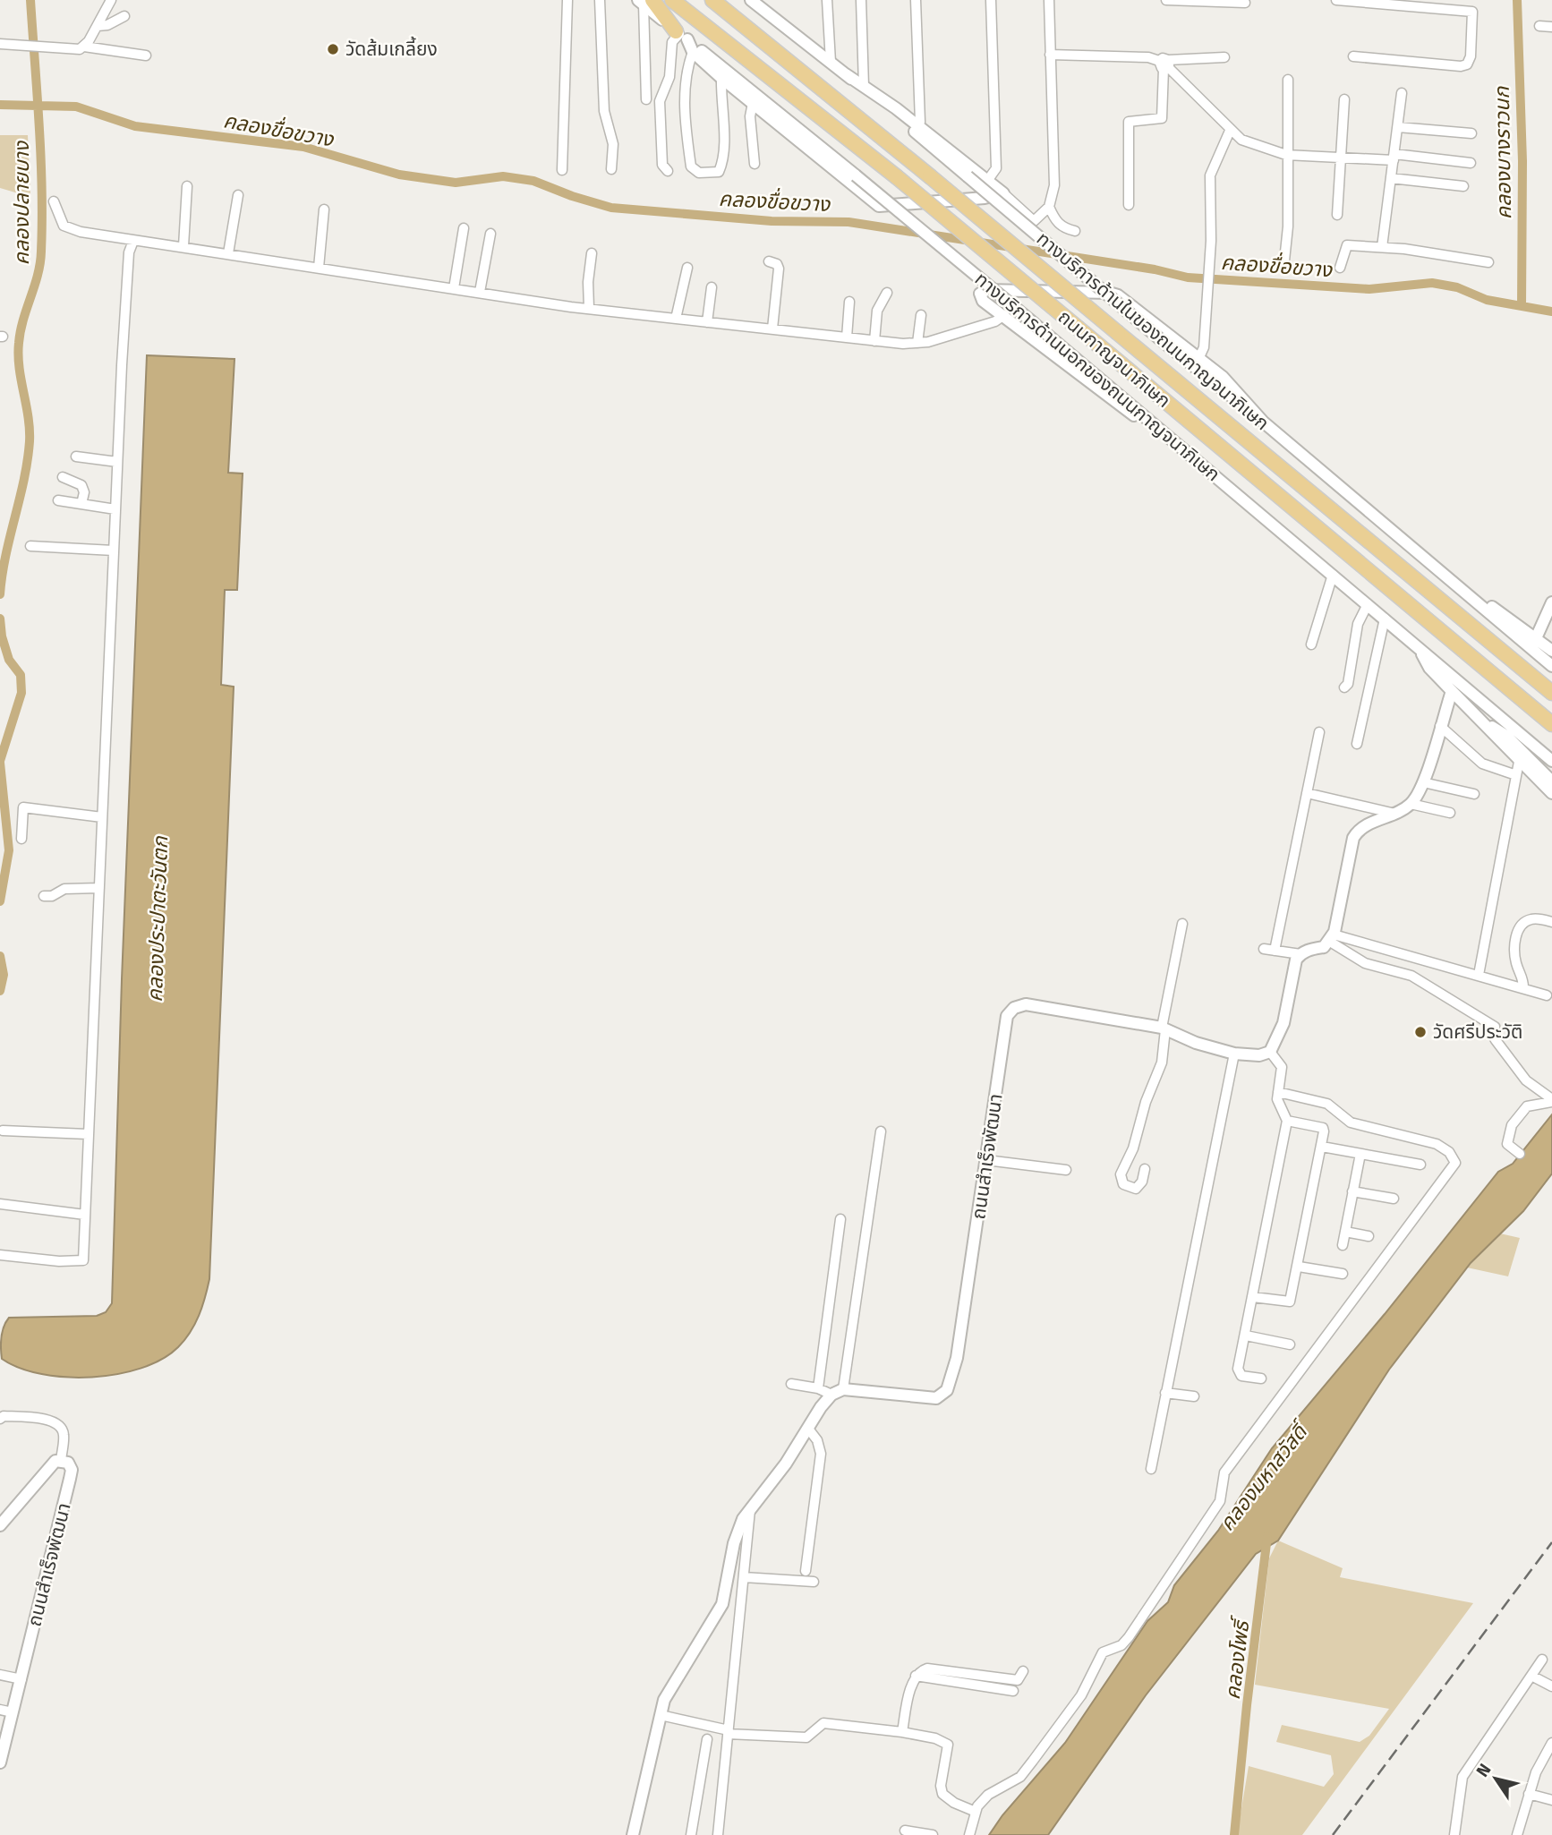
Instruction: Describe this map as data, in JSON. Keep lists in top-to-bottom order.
{
  "streets": {
    "highway": ["ถนนกาญจนาภิเษก"],
    "main road": ["ทางบริการด้านในของถนนกาญจนาภิเษก", "ทางบริการด้านนอกของถนนกาญจนาภิเษก", "ถนนสำเร็จพัฒนา"]
  },
  "water": [
    "คลองขื่อขวาง",
    "คลองบางราวนก",
    "คลองปลายบาง",
    "คลองประปาตะวันตก",
    "คลองมหาสวัสดิ์",
    "คลองโพธิ์"
  ],
  "places": ["วัดส้มเกลี้ยง", "วัดศรีประวัติ"],
  "north": "top left"
}
